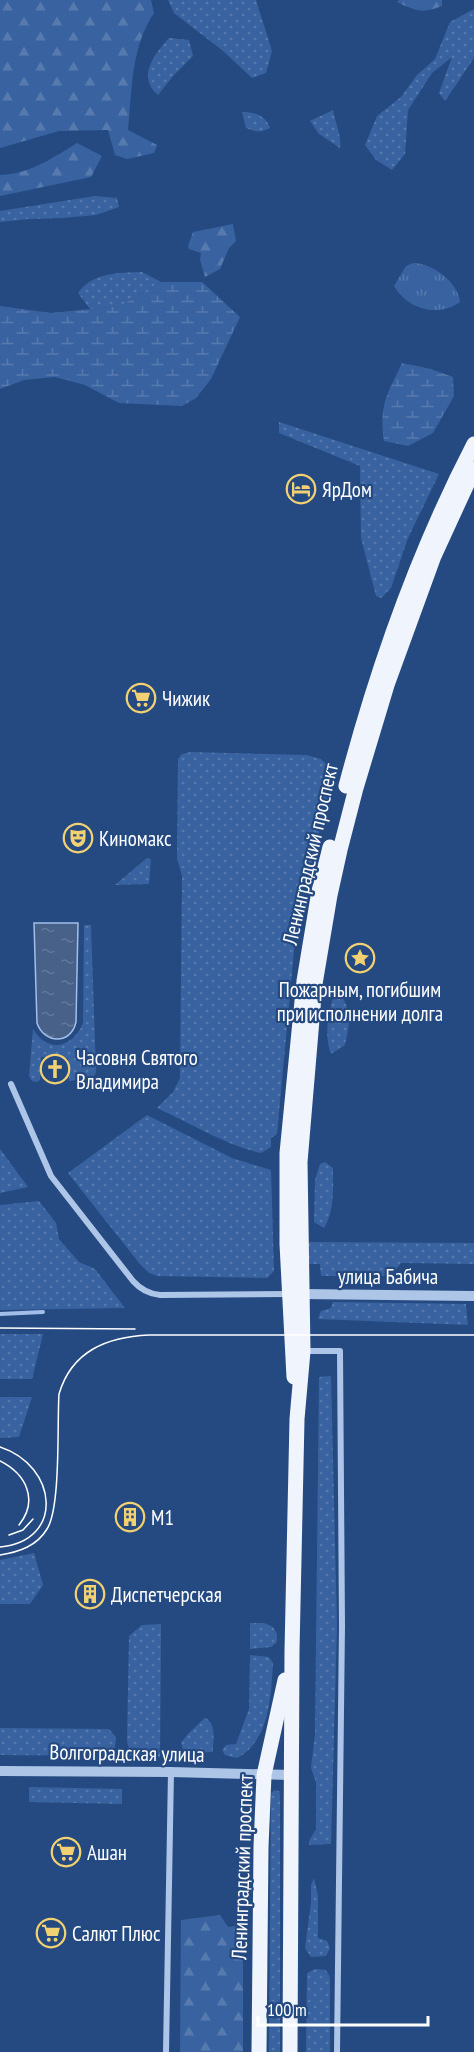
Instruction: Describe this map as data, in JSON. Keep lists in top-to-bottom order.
{
  "streets": {
    "main road": ["Ленинградский проспект"],
    "street": ["улица Бабича", "Волгоградская улица"]
  },
  "crossings": [
    ["Ленинградский проспект", "улица Бабича"],
    ["Ленинградский проспект", "Волгоградская улица"]
  ],
  "places": {
    "hotel": ["ЯрДом"],
    "supermarket": ["Чижик", "Ашан", "Салют Плюс"],
    "theatre": ["Киномакс"],
    "place": ["Пожарным, погибшим при исполнении долга"],
    "church": ["Часовня Святого Владимира"],
    "building": ["М1", "Диспетчерская"]
  },
  "scale_bar": "100 m"
}
